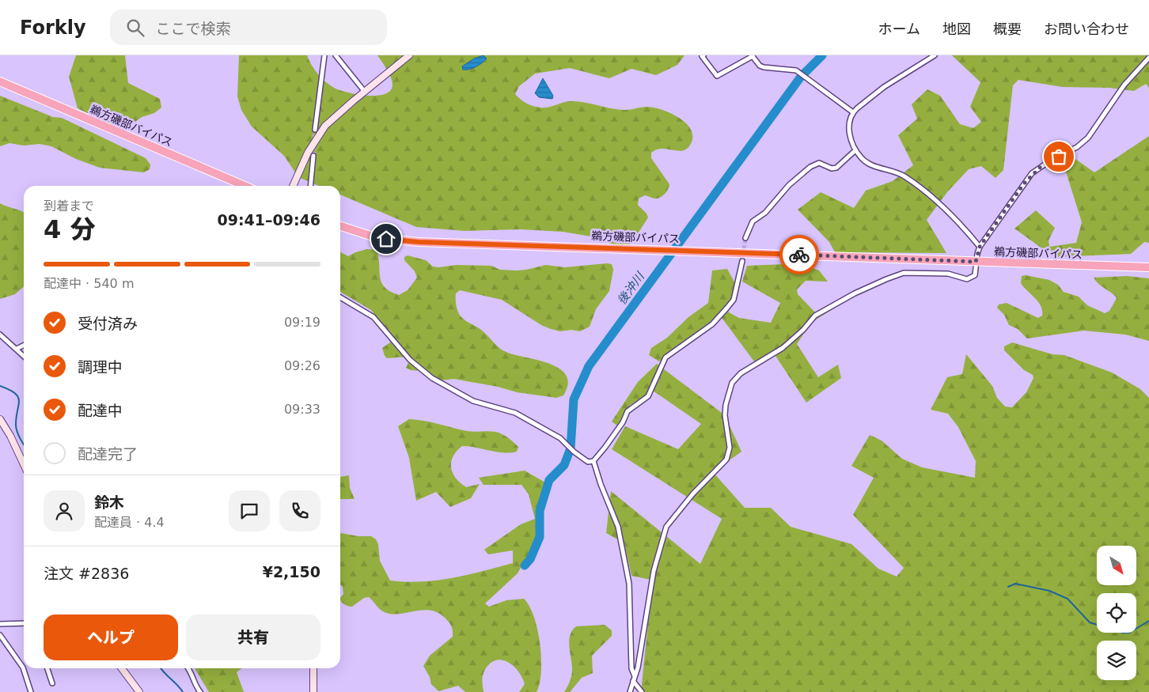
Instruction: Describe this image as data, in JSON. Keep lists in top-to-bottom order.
{
  "streets": {
    "highway": ["鵜方磯部バイパス"]
  },
  "water": ["後沖川"],
  "north": "bottom right",
  "page": {
    "header": "Forkly",
    "search": "ここで検索",
    "nav": [
      "ホーム",
      "地図",
      "概要",
      "お問い合わせ"
    ],
    "heading": ["4 分", "到着まで", "09:41–09:46"],
    "panel": [
      "鈴木",
      "配達員 · 4.4",
      "注文 #2836",
      "¥2,150"
    ],
    "bar": "配達中 · 540 m",
    "list": [
      ["受付済み", "09:19"],
      ["調理中", "09:26"],
      ["配達中", "09:33"],
      "配達完了"
    ],
    "buttons": ["ヘルプ", "共有"]
  }
}
